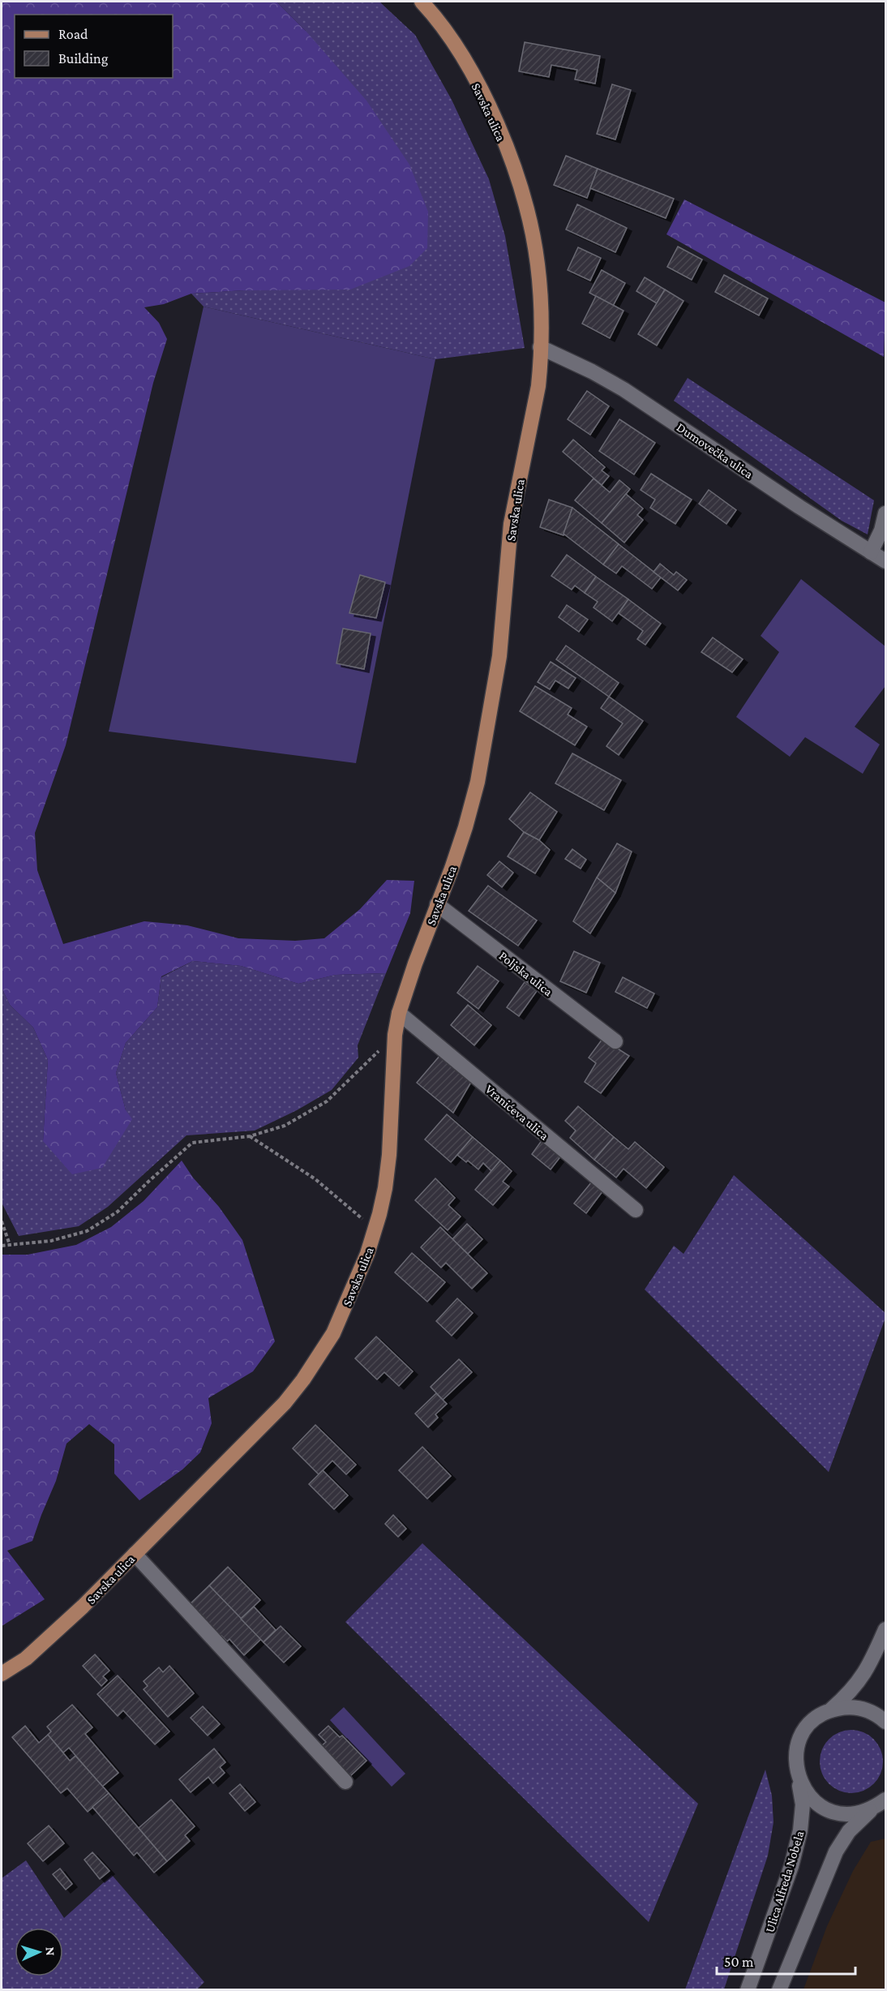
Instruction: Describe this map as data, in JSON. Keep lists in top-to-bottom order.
{
  "streets": {
    "main road": ["Savska ulica"],
    "street": [
      "Dumovečka ulica",
      "Poljska ulica",
      "Vranićeva ulica",
      "Ulica Alfreda Nobela"
    ]
  },
  "crossings": [
    ["Savska ulica", "Dumovečka ulica"],
    ["Savska ulica", "Poljska ulica"],
    ["Savska ulica", "Vranićeva ulica"]
  ],
  "legend": ["Road", "Building"],
  "scale_bar": "50 m",
  "north": "right"
}
